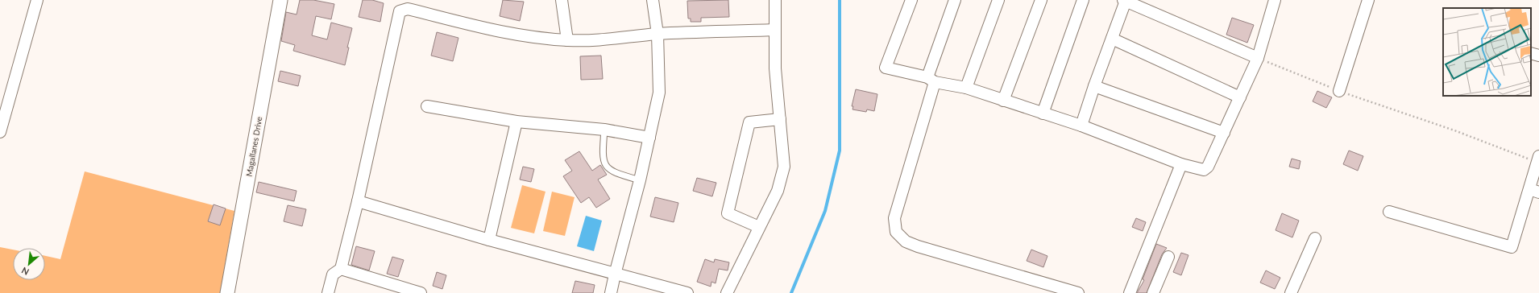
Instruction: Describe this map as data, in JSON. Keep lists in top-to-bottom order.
{
  "streets": {
    "street": ["Magallanes Drive"]
  },
  "north": "bottom left"
}
